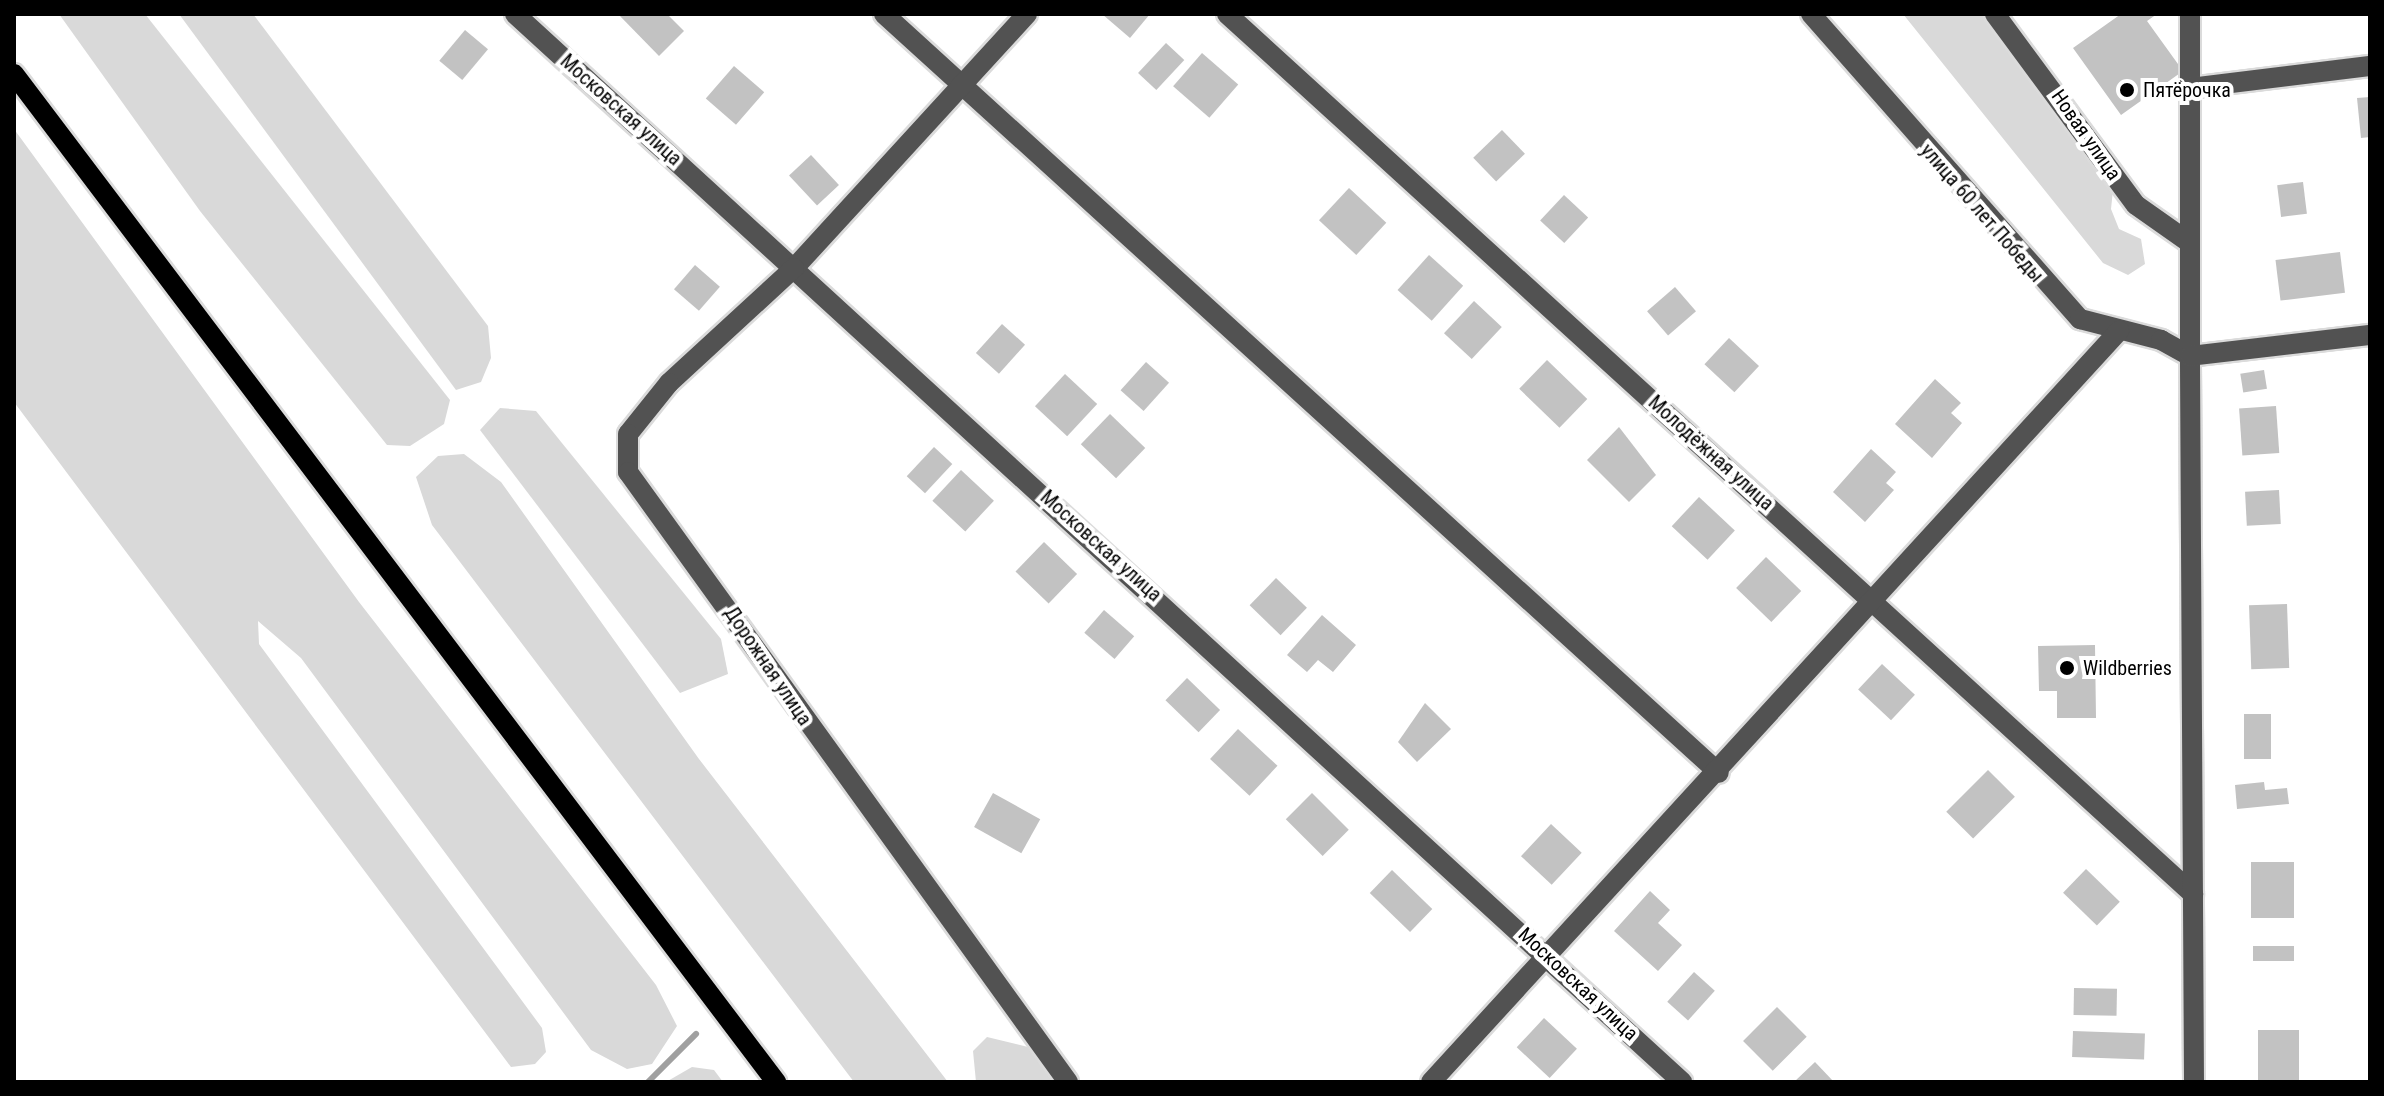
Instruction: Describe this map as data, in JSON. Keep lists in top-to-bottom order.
{
  "streets": {
    "street": [
      "Московская улица",
      "Новая улица",
      "улица 60 лет Победы",
      "Молодёжная улица",
      "Дорожная улица"
    ]
  },
  "crossings": [
    ["Московская улица", "Дорожная улица"]
  ],
  "places": ["Пятёрочка", "Wildberries"]
}
